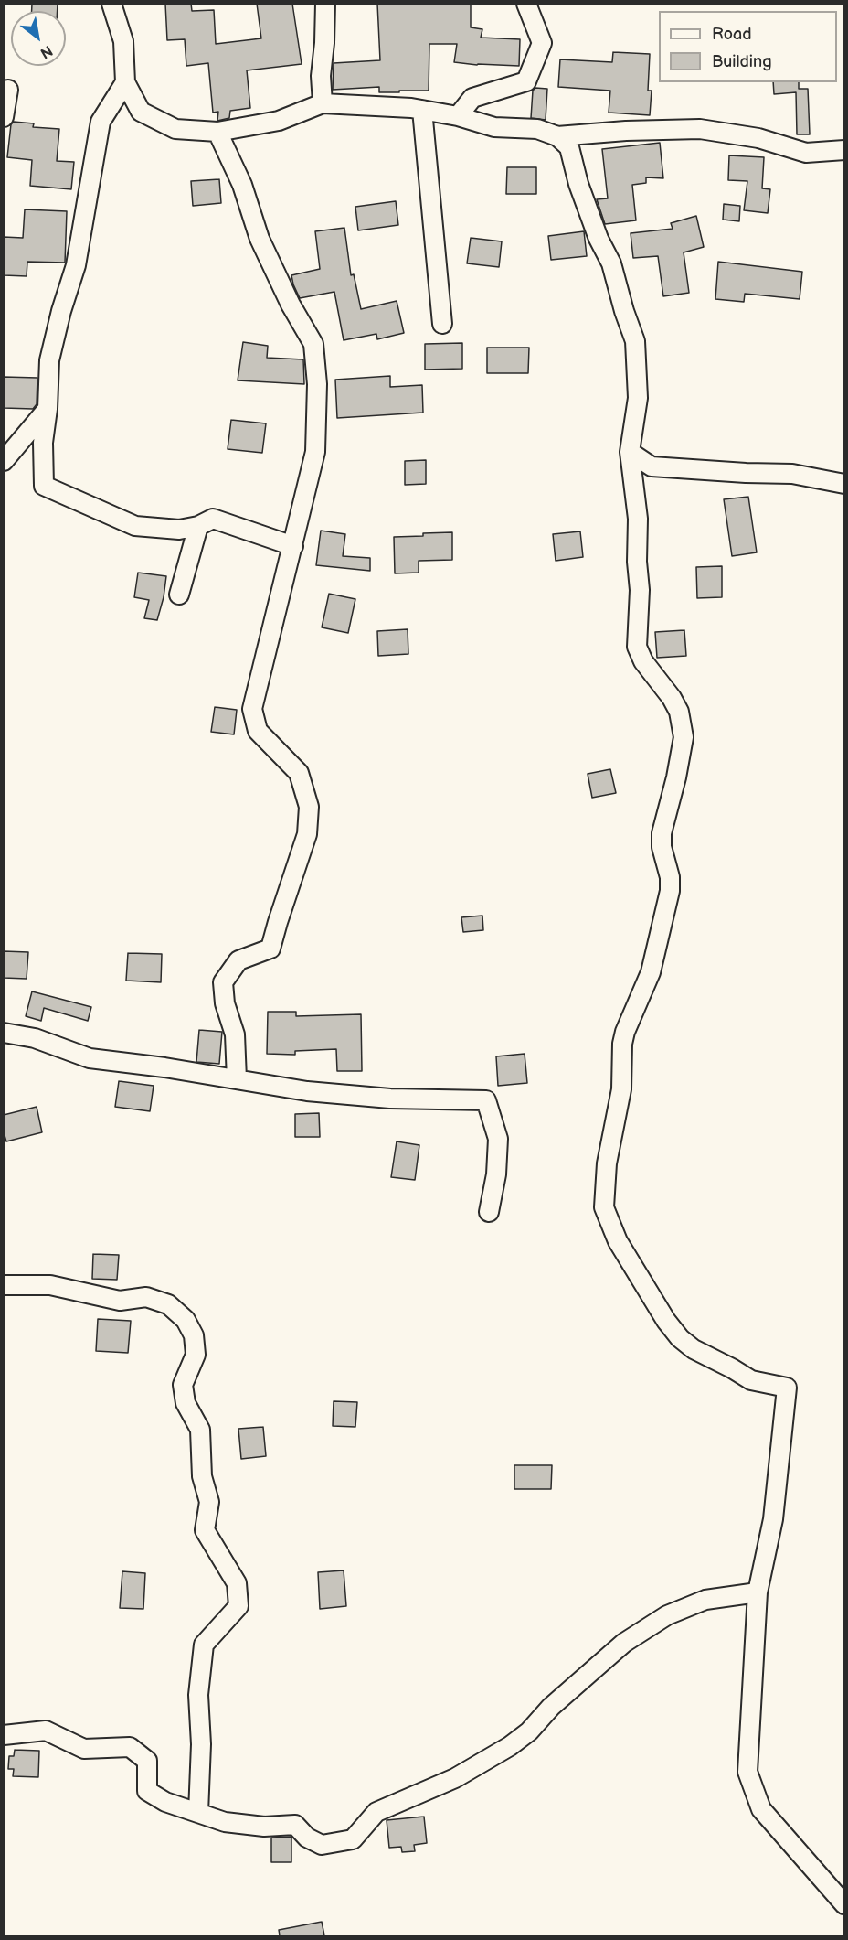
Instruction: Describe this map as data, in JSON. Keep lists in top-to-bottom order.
{
  "legend": ["Road", "Building"],
  "north": "bottom right"
}
